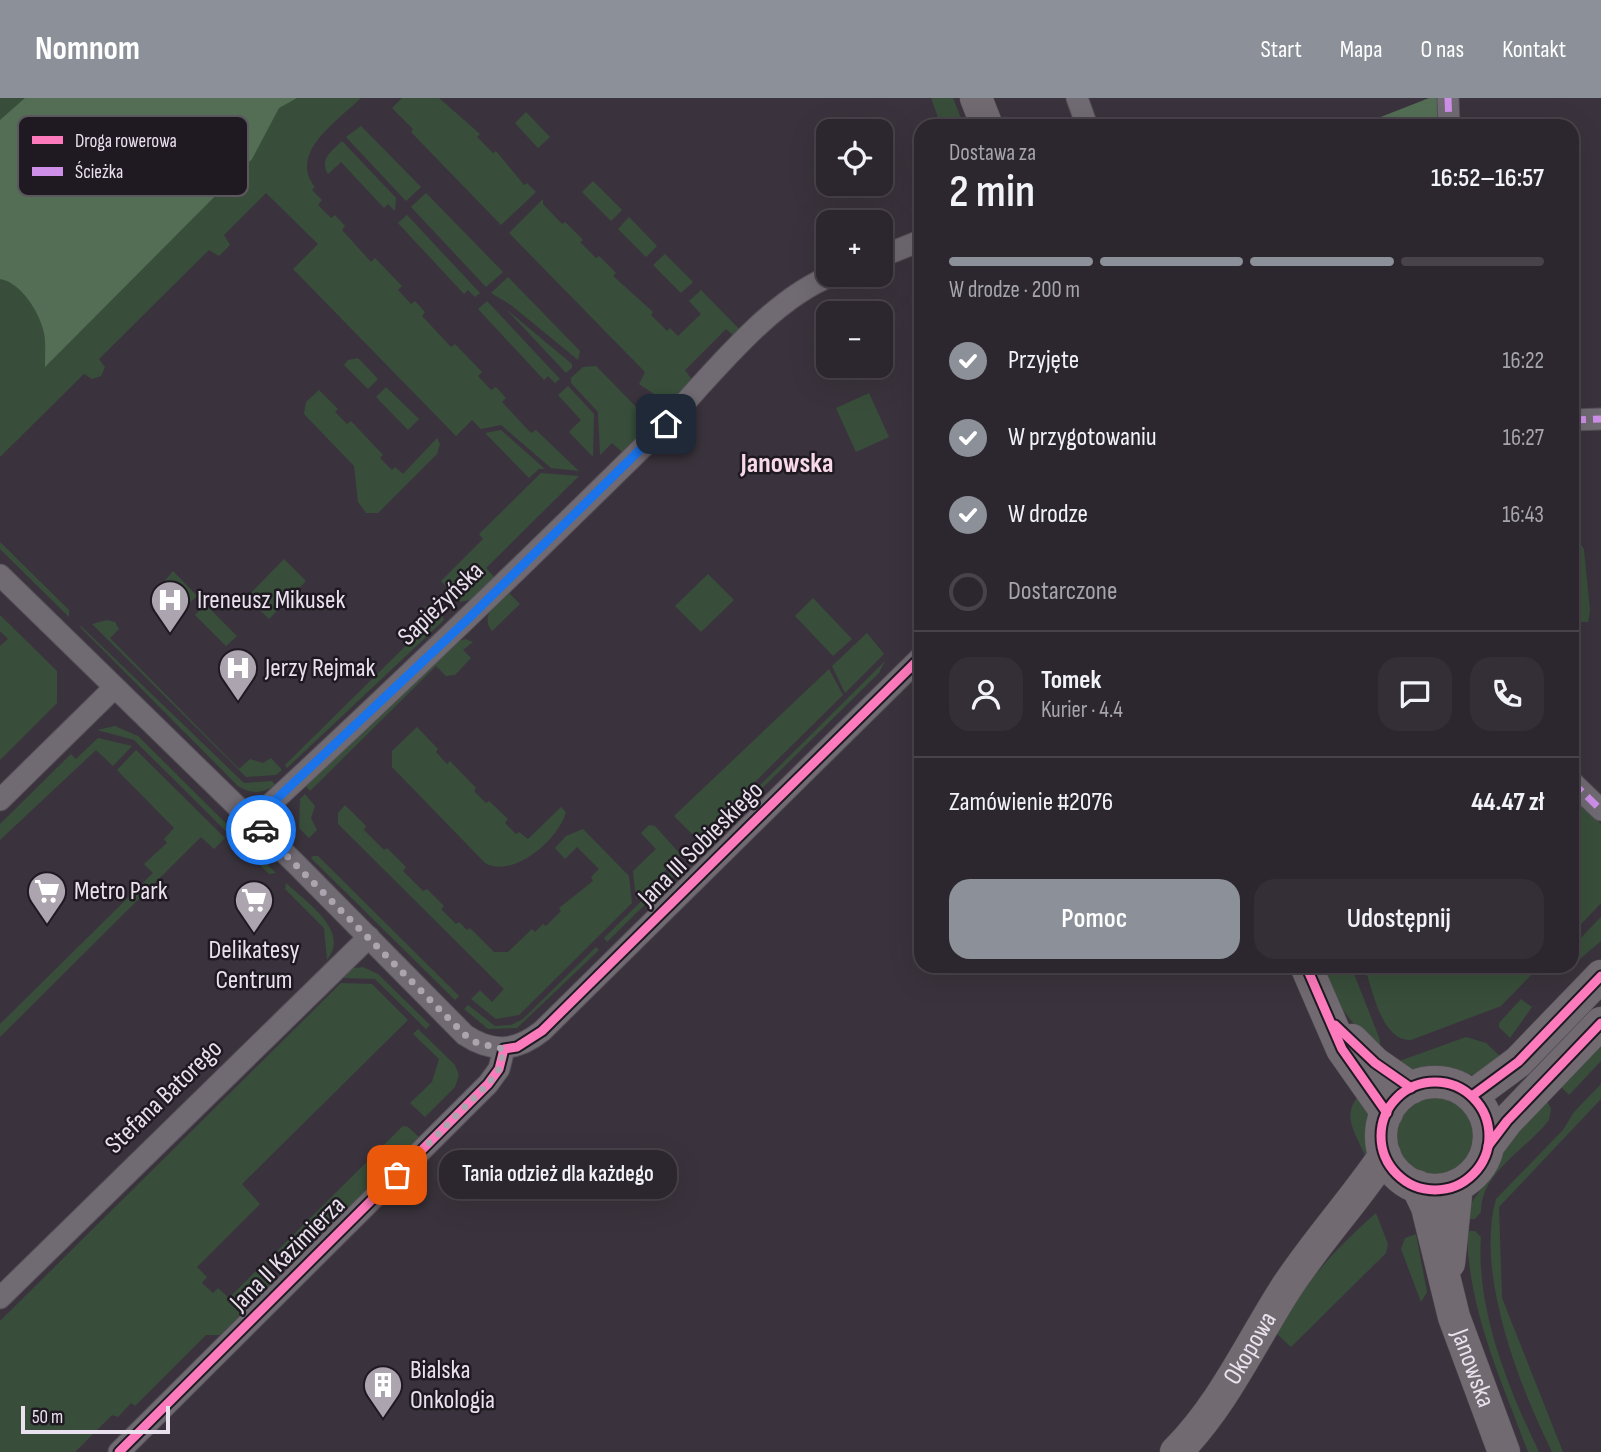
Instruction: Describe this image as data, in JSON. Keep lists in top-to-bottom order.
{
  "streets": {
    "main road": ["Okopowa", "Janowska"],
    "street": [
      "Sapieżyńska",
      "Jana III Sobieskiego",
      "Stefana Batorego",
      "Jana II Kazimierza"
    ]
  },
  "crossings": [
    ["Jana III Sobieskiego", "Jana II Kazimierza"],
    ["Okopowa", "Janowska"]
  ],
  "districts": ["Janowska"],
  "places": {
    "hospital": ["Ireneusz Mikusek", "Jerzy Rejmak"],
    "supermarket": ["Metro Park", "Delikatesy Centrum"],
    "other": ["Tania odzież dla każdego"],
    "building": ["Bialska Onkologia"]
  },
  "legend": ["Droga rowerowa", "Ścieżka"],
  "scale_bar": "50 m",
  "page": {
    "header": "Nomnom",
    "nav": [
      "Start",
      "Mapa",
      "O nas",
      "Kontakt"
    ],
    "map_buttons": ["+", "−"],
    "heading": ["2 min", "Dostawa za", "16:52–16:57"],
    "panel": [
      "Tomek",
      "Kurier · 4.4",
      "Zamówienie #2076",
      "44.47 zł"
    ],
    "bar": "W drodze · 200 m",
    "list": [
      ["Przyjęte", "16:22"],
      ["W przygotowaniu", "16:27"],
      ["W drodze", "16:43"],
      "Dostarczone"
    ],
    "buttons": ["Pomoc", "Udostępnij"],
    "bubble": "Tania odzież dla każdego",
    "scale": "50 m"
  }
}
